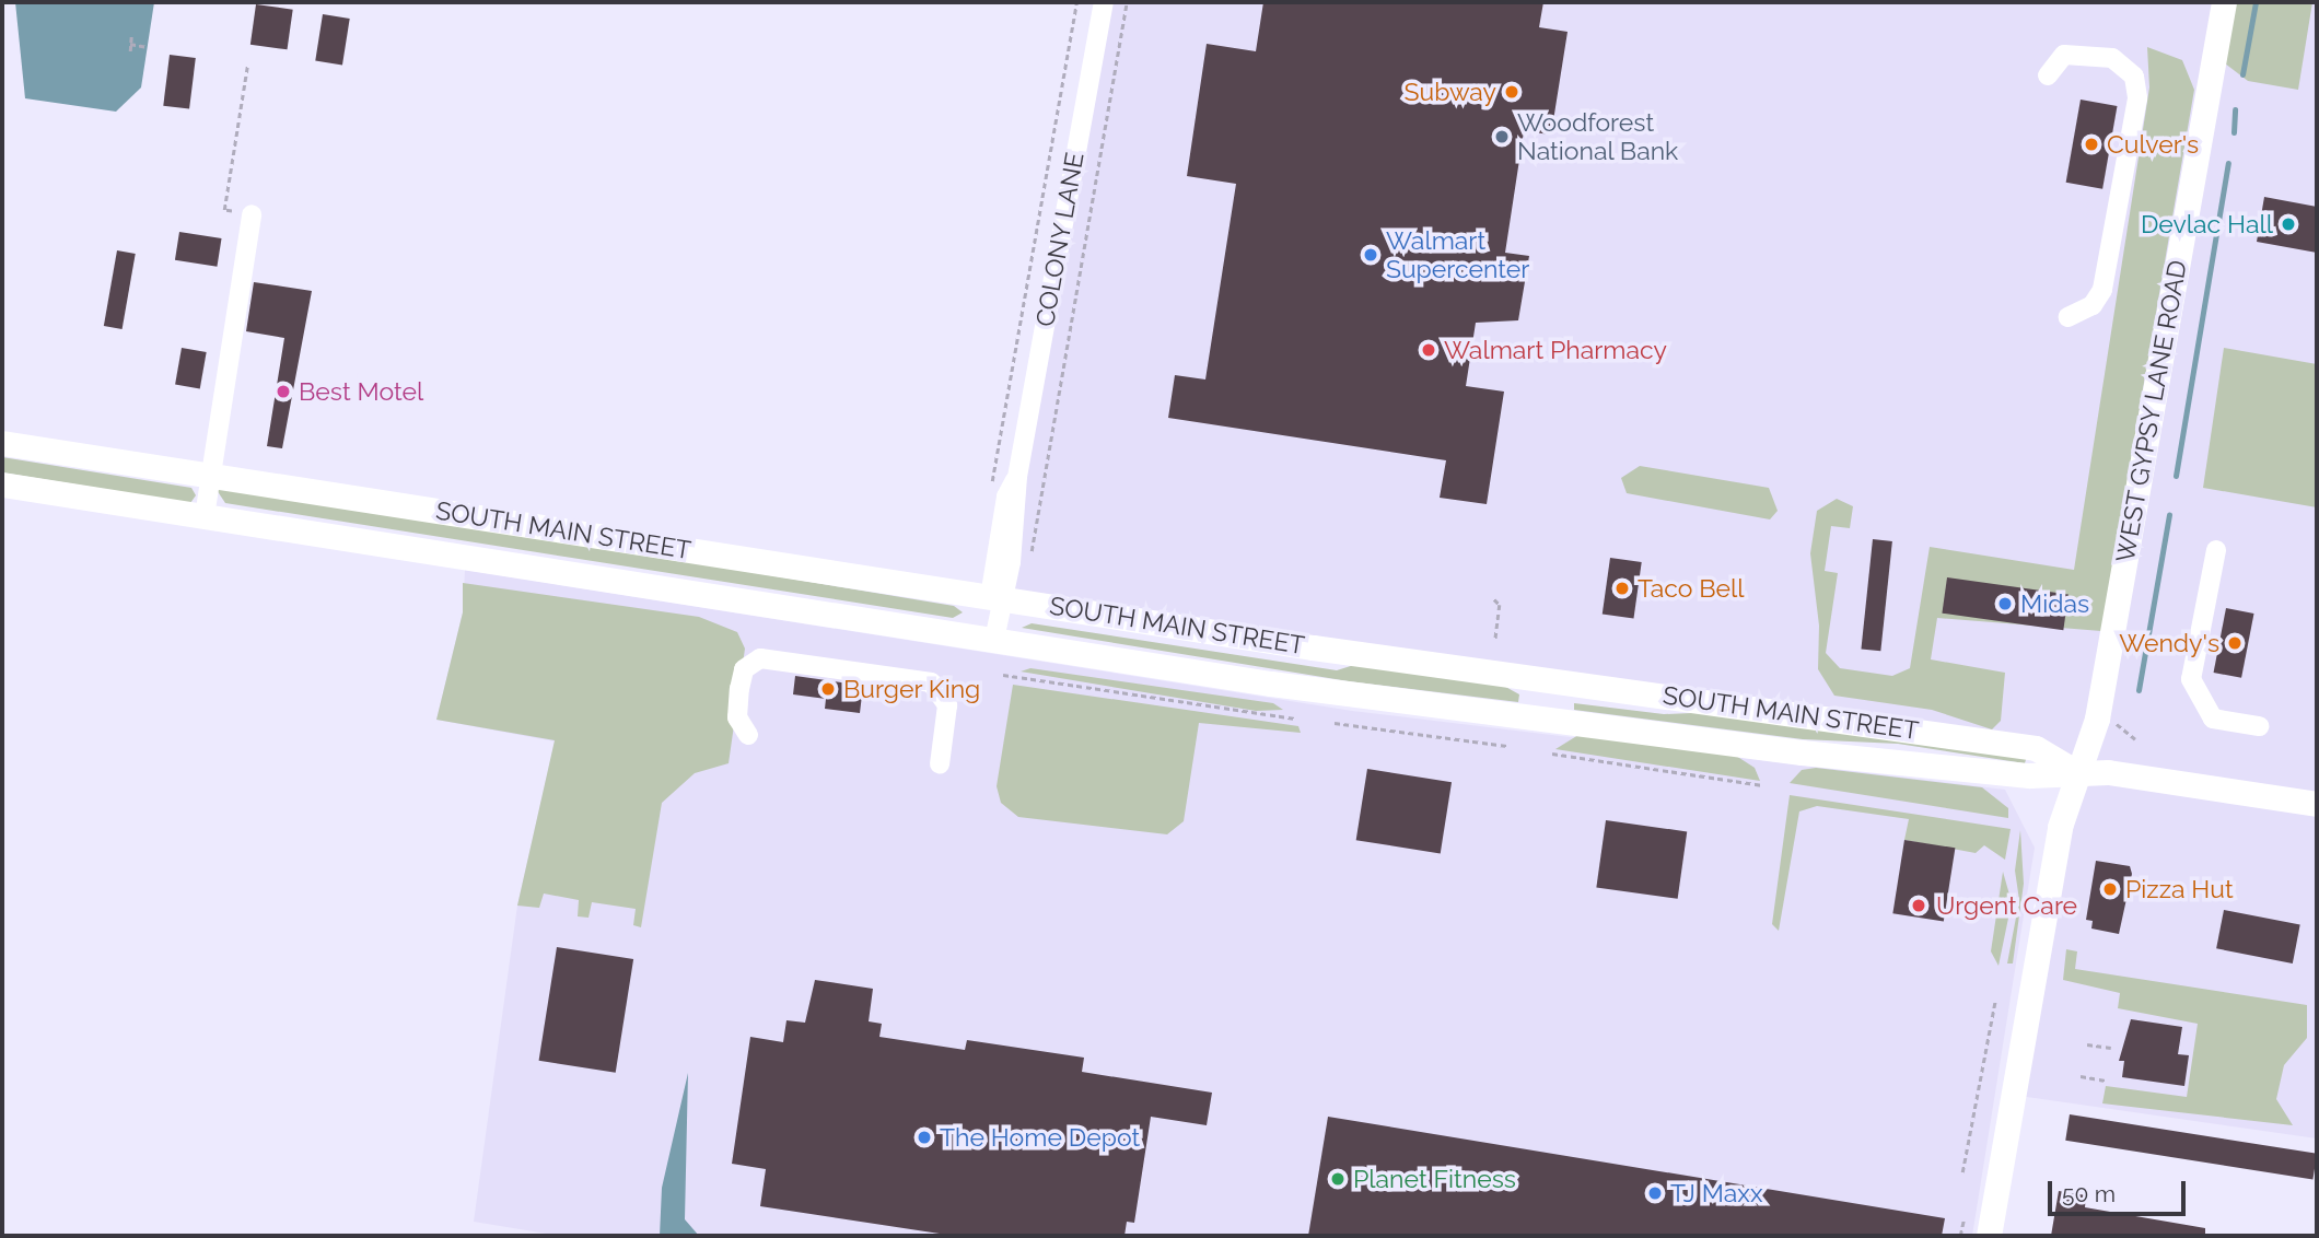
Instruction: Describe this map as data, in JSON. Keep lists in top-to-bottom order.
{
  "streets": {
    "main road": ["WEST GYPSY LANE ROAD", "SOUTH MAIN STREET"],
    "street": ["COLONY LANE"]
  },
  "crossings": [
    ["COLONY LANE", "SOUTH MAIN STREET"],
    ["WEST GYPSY LANE ROAD", "SOUTH MAIN STREET"]
  ],
  "places": [
    "Subway",
    "Woodforest National Bank",
    "Culver's",
    "Devlac Hall",
    "Walmart Supercenter",
    "Walmart Pharmacy",
    "Best Motel",
    "Taco Bell",
    "Midas",
    "Wendy's",
    "Burger King",
    "Pizza Hut",
    "Urgent Care",
    "The Home Depot",
    "Planet Fitness",
    "TJ Maxx"
  ],
  "scale_bar": "50 m"
}
